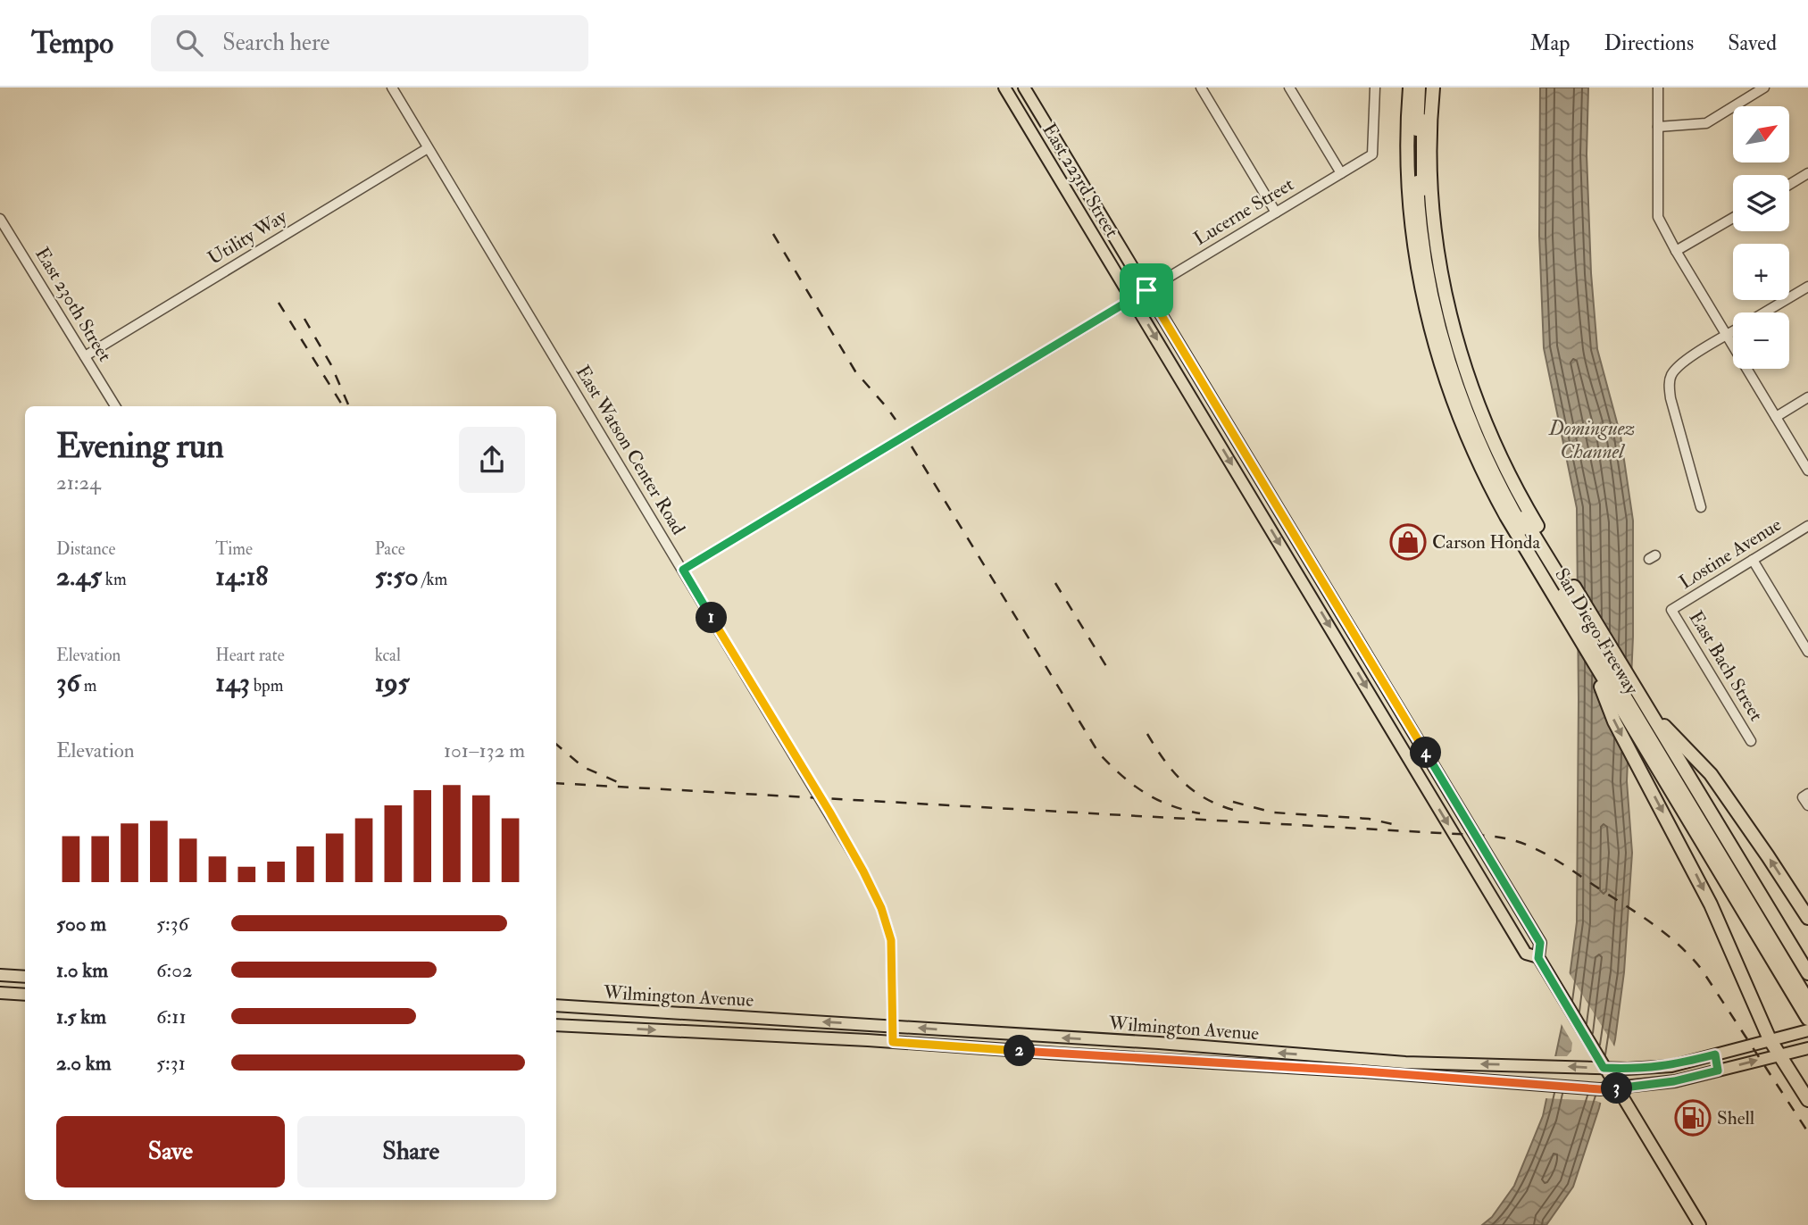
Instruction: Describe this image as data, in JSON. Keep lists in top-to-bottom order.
{
  "streets": {
    "highway": ["San Diego Freeway"],
    "main road": ["East 223rd Street", "Wilmington Avenue"],
    "street": [
      "Lucerne Street",
      "Utility Way",
      "East 230th Street",
      "East Watson Center Road",
      "Lostine Avenue",
      "East Bach Street"
    ]
  },
  "crossings": [
    ["East 223rd Street", "Lucerne Street"],
    ["East 223rd Street", "Wilmington Avenue"],
    ["Lucerne Street", "East Watson Center Road"],
    ["Utility Way", "East 230th Street"],
    ["Utility Way", "East Watson Center Road"],
    ["East Watson Center Road", "Wilmington Avenue"],
    ["Lostine Avenue", "East Bach Street"]
  ],
  "water": ["Dominguez Channel"],
  "places": {
    "shop": ["Carson Honda"],
    "fuel station": ["Shell"]
  },
  "north": "top right",
  "page": {
    "header": "Tempo",
    "search": "Search here",
    "nav": ["Map", "Directions", "Saved"],
    "map_buttons": ["+", "−"],
    "heading": ["Evening run", "21:24"],
    "stats": [
      ["Distance", "2.45 km"],
      ["Time", "14:18"],
      ["Pace", "5:50 /km"],
      ["Elevation", "36 m"],
      ["Heart rate", "143 bpm"],
      ["kcal", "195"]
    ],
    "pins": [
      "1",
      "4",
      "2",
      "3"
    ],
    "chart": ["Elevation", "101–132 m"],
    "list": [
      {
        "name": "500 m",
        "note": "5:36"
      },
      {
        "name": "1.0 km",
        "note": "6:02"
      },
      {
        "name": "1.5 km",
        "note": "6:11"
      },
      {
        "name": "2.0 km",
        "note": "5:31"
      }
    ],
    "buttons": ["Save", "Share"]
  }
}
